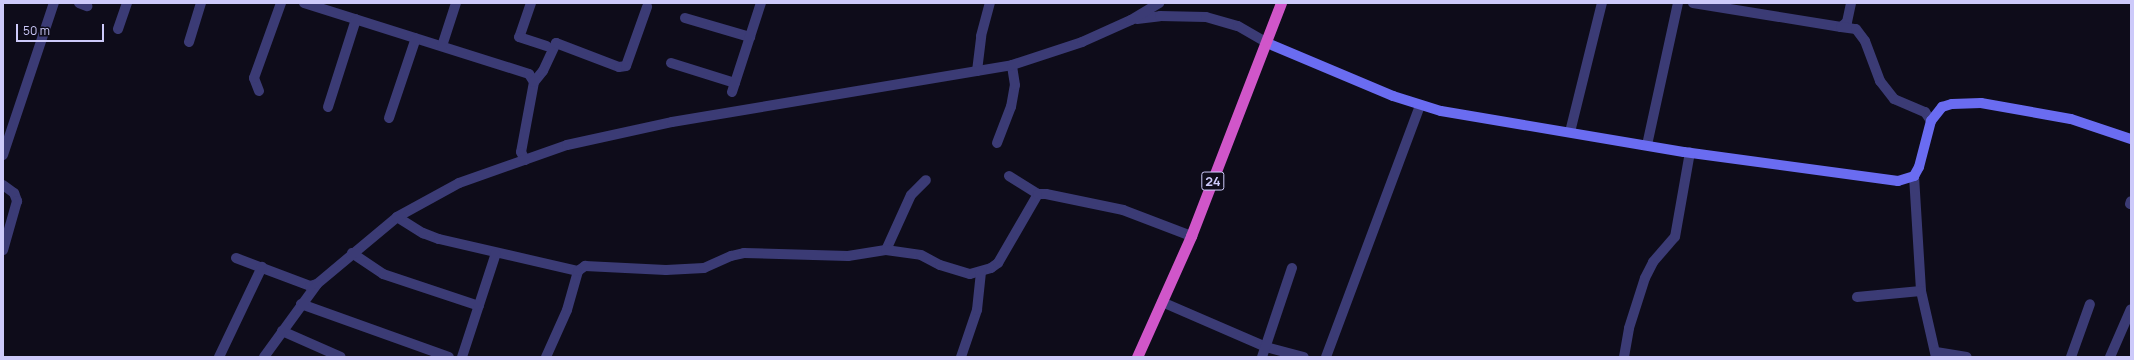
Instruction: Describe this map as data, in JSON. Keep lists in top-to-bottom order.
{
  "streets": {
    "highway": ["24"]
  },
  "scale_bar": "50 m"
}
